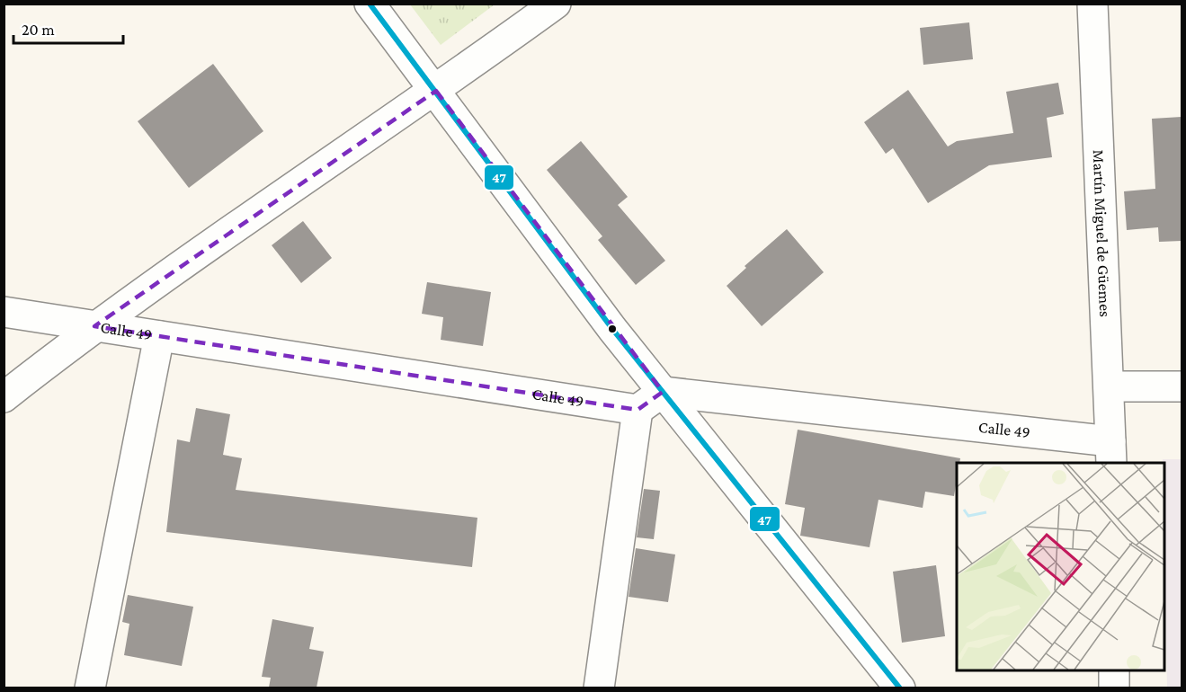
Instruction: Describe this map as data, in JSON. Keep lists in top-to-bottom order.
{
  "streets": {
    "street": ["Martín Miguel de Güemes", "Calle 49"]
  },
  "crossings": [
    ["Martín Miguel de Güemes", "Calle 49"]
  ],
  "lines": ["transit line 47"],
  "scale_bar": "20 m"
}
